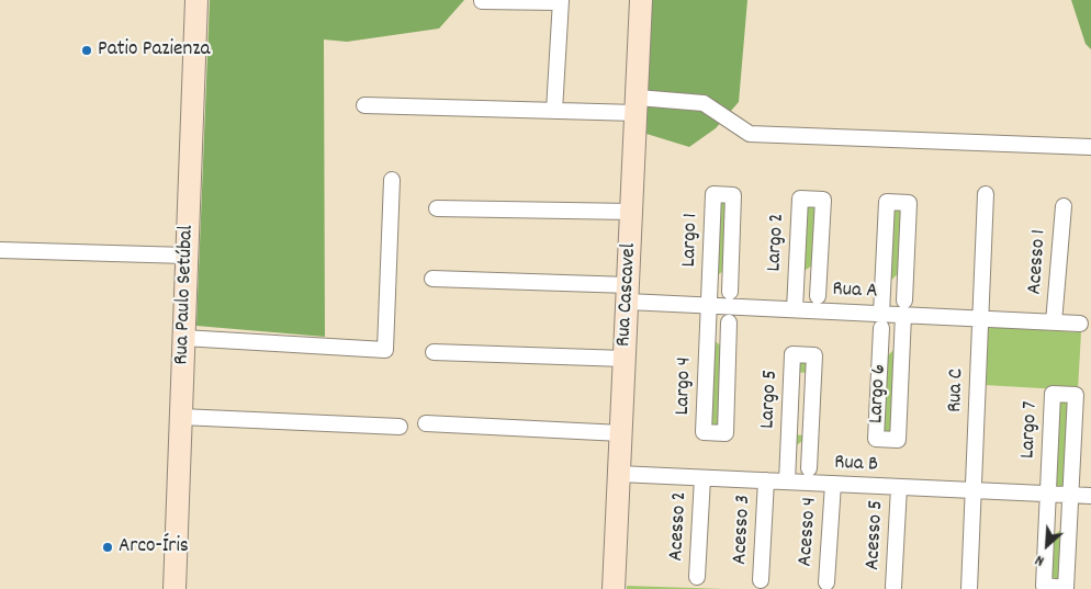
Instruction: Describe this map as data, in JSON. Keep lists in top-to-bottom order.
{
  "streets": {
    "main road": ["Rua Paulo Setúbal", "Rua Cascavel"],
    "street": [
      "Largo 1",
      "Largo 2",
      "Acesso 1",
      "Rua A",
      "Largo 4",
      "Rua C",
      "Largo 6",
      "Largo 5",
      "Largo 7",
      "Rua B",
      "Acesso 2",
      "Acesso 3",
      "Acesso 4",
      "Acesso 5"
    ]
  },
  "crossings": [
    ["Largo 1", "Rua A"],
    ["Largo 1", "Largo 4"],
    ["Largo 2", "Rua A"],
    ["Acesso 1", "Rua A"],
    ["Rua A", "Rua Cascavel"],
    ["Rua A", "Largo 4"],
    ["Rua A", "Rua C"],
    ["Rua A", "Largo 6"],
    ["Rua Cascavel", "Rua B"],
    ["Rua C", "Rua B"],
    ["Largo 5", "Rua B"],
    ["Largo 7", "Rua B"],
    ["Rua B", "Acesso 2"],
    ["Rua B", "Acesso 3"],
    ["Rua B", "Acesso 4"],
    ["Rua B", "Acesso 5"]
  ],
  "places": ["Patio Pazienza", "Arco-Íris"],
  "north": "bottom left"
}
